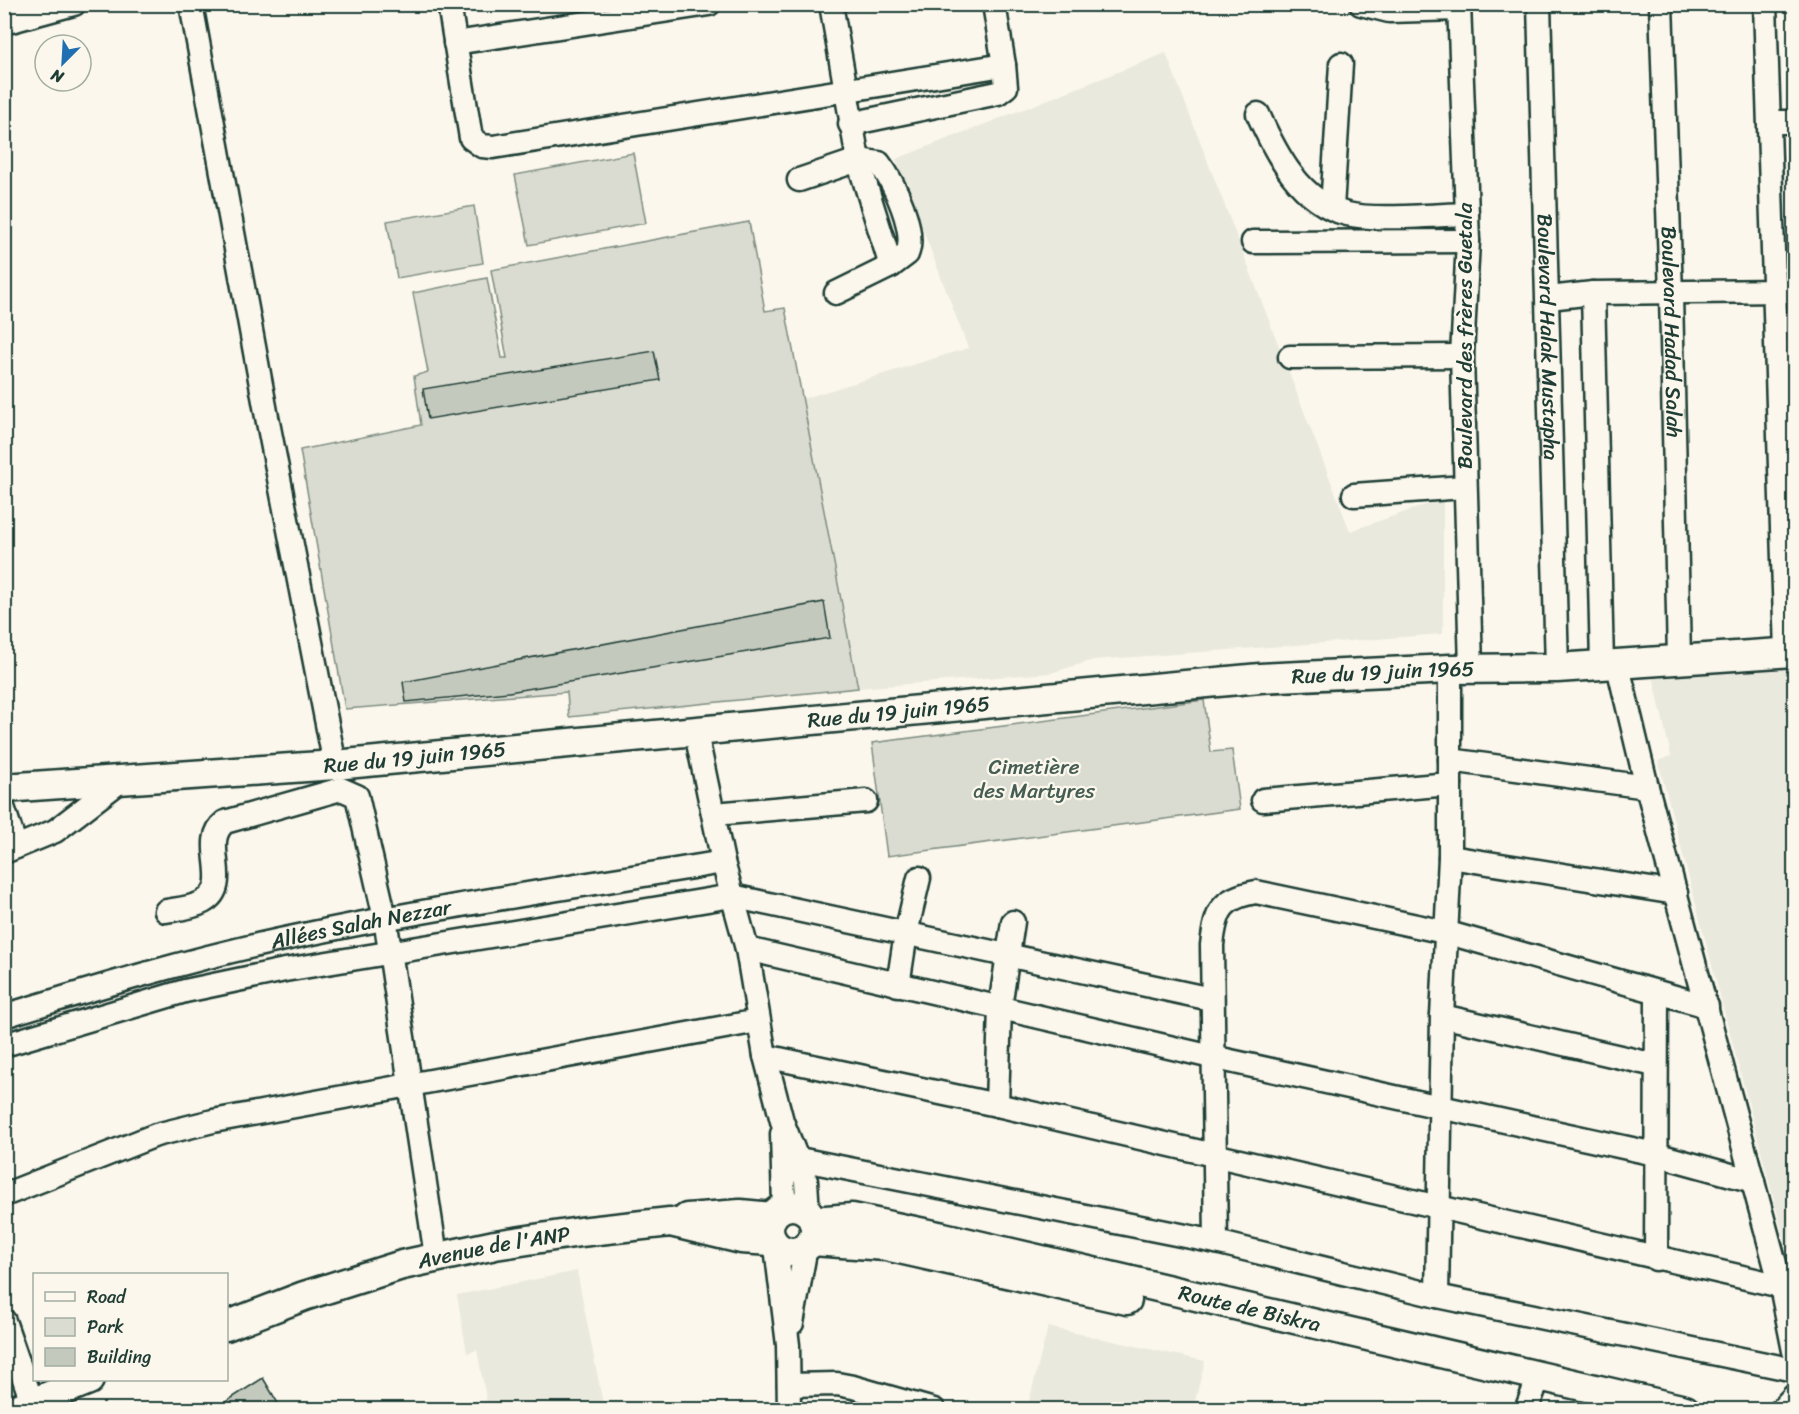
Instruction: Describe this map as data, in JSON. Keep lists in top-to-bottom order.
{
  "streets": {
    "main road": ["Rue du 19 juin 1965", "Avenue de l'ANP", "Route de Biskra"],
    "street": [
      "Boulevard Hadad Salah",
      "Boulevard des frères Guetala",
      "Boulevard Halak Mustapha",
      "Allées Salah Nezzar"
    ]
  },
  "crossings": [
    ["Boulevard Hadad Salah", "Rue du 19 juin 1965"],
    ["Boulevard des frères Guetala", "Rue du 19 juin 1965"],
    ["Boulevard Halak Mustapha", "Rue du 19 juin 1965"],
    ["Avenue de l'ANP", "Route de Biskra"]
  ],
  "parks": ["Cimetière des Martyres"],
  "legend": ["Road", "Park", "Building"],
  "north": "bottom left"
}
